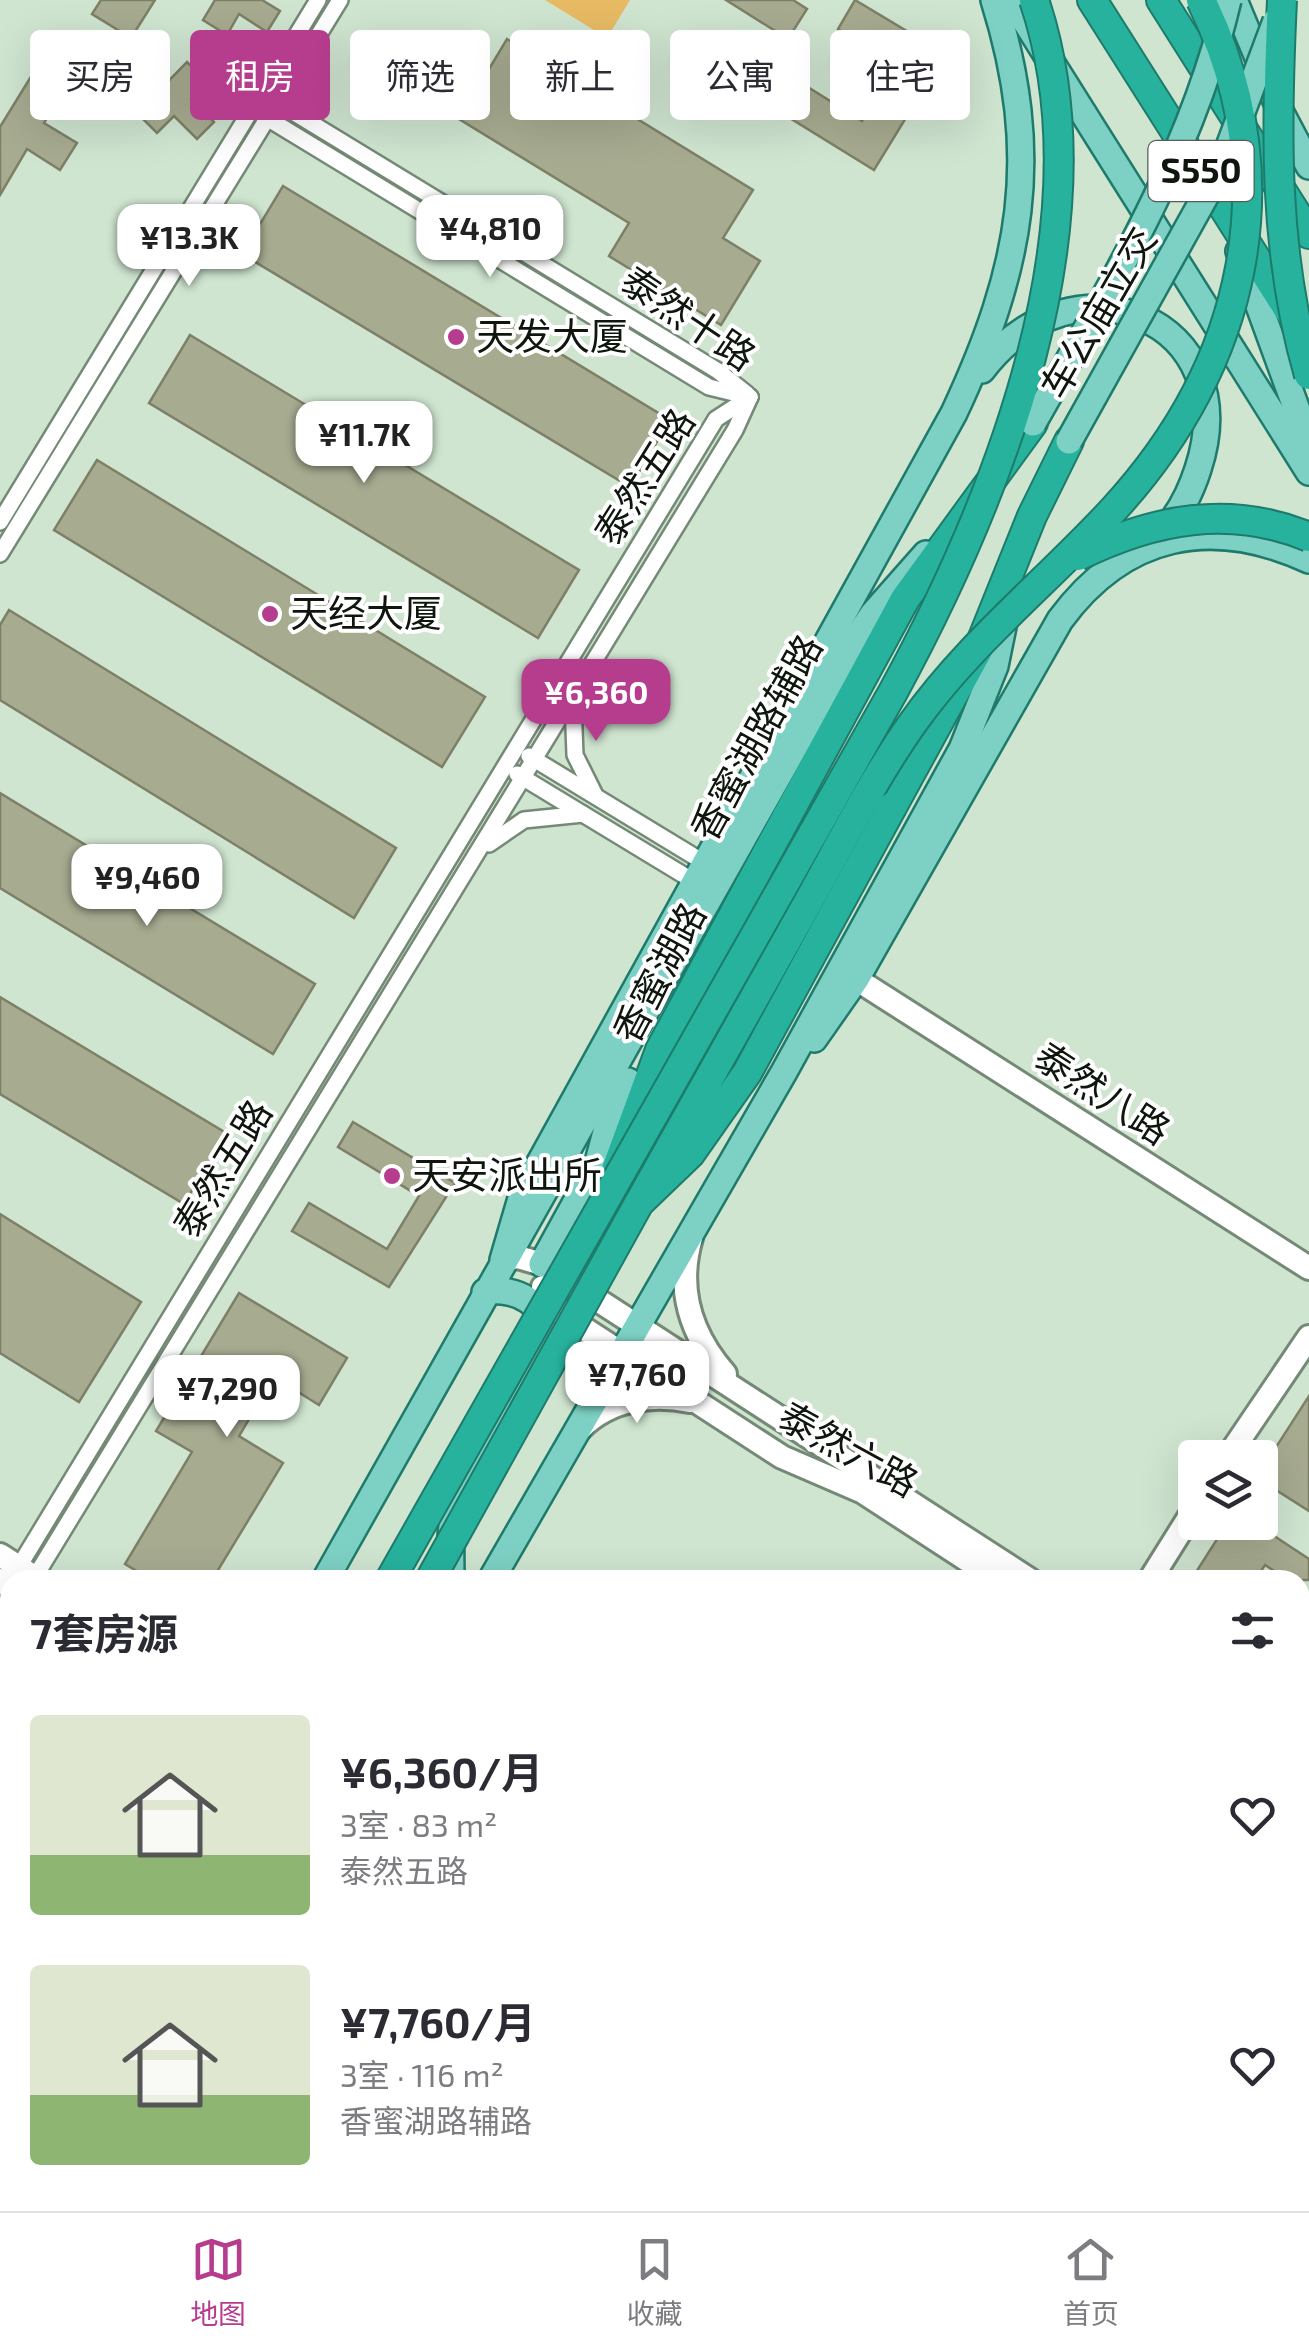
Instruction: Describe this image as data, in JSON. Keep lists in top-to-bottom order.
{
  "streets": {
    "highway": ["S550", "香蜜湖路"],
    "main road": ["车公庙立交", "香蜜湖路辅路"],
    "street": [
      "泰然十路",
      "泰然五路",
      "泰然八路",
      "泰然六路"
    ]
  },
  "crossings": [
    ["车公庙立交", "香蜜湖路"],
    ["泰然十路", "泰然五路"],
    ["香蜜湖路辅路", "香蜜湖路"],
    ["香蜜湖路辅路", "泰然六路"]
  ],
  "places": ["天发大厦", "天经大厦", "天安派出所"],
  "page": {
    "chip": [
      "买房",
      "租房",
      "筛选",
      "新上",
      "公寓",
      "住宅"
    ],
    "price": [
      "¥4,810",
      "¥13.3K",
      "¥11.7K",
      "¥6,360",
      "¥9,460",
      "¥7,760",
      "¥7,290"
    ],
    "heading": "7套房源",
    "list": [
      {
        "name": "¥6,360/月",
        "note": "3室 · 83 m² · 泰然五路"
      },
      {
        "name": "¥7,760/月",
        "note": "3室 · 116 m² · 香蜜湖路辅路"
      }
    ],
    "tabs": ["地图", "收藏", "首页"]
  }
}
